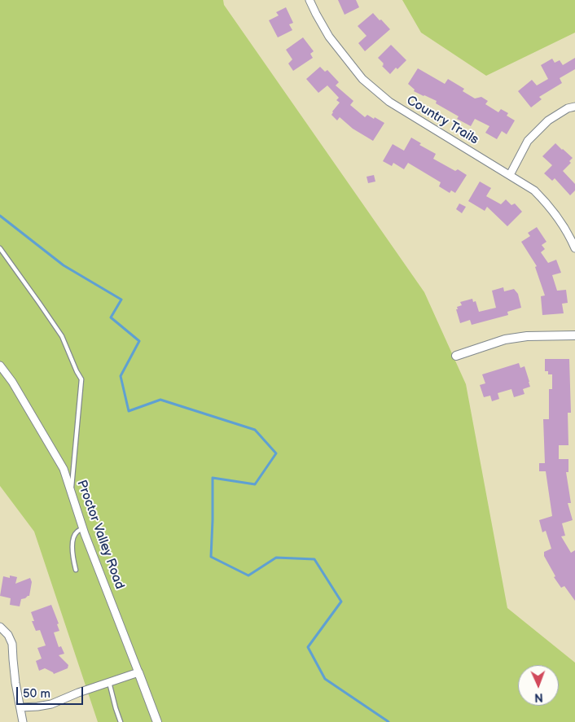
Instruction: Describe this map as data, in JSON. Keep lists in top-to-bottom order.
{
  "streets": {
    "street": ["Country Trails", "Proctor Valley Road"]
  },
  "scale_bar": "50 m",
  "north": "bottom"
}
